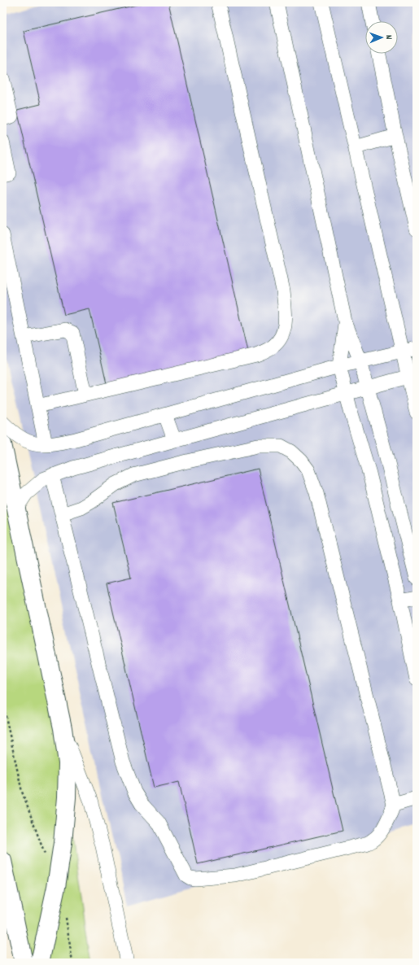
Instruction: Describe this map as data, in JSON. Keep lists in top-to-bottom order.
{
  "north": "right"
}
